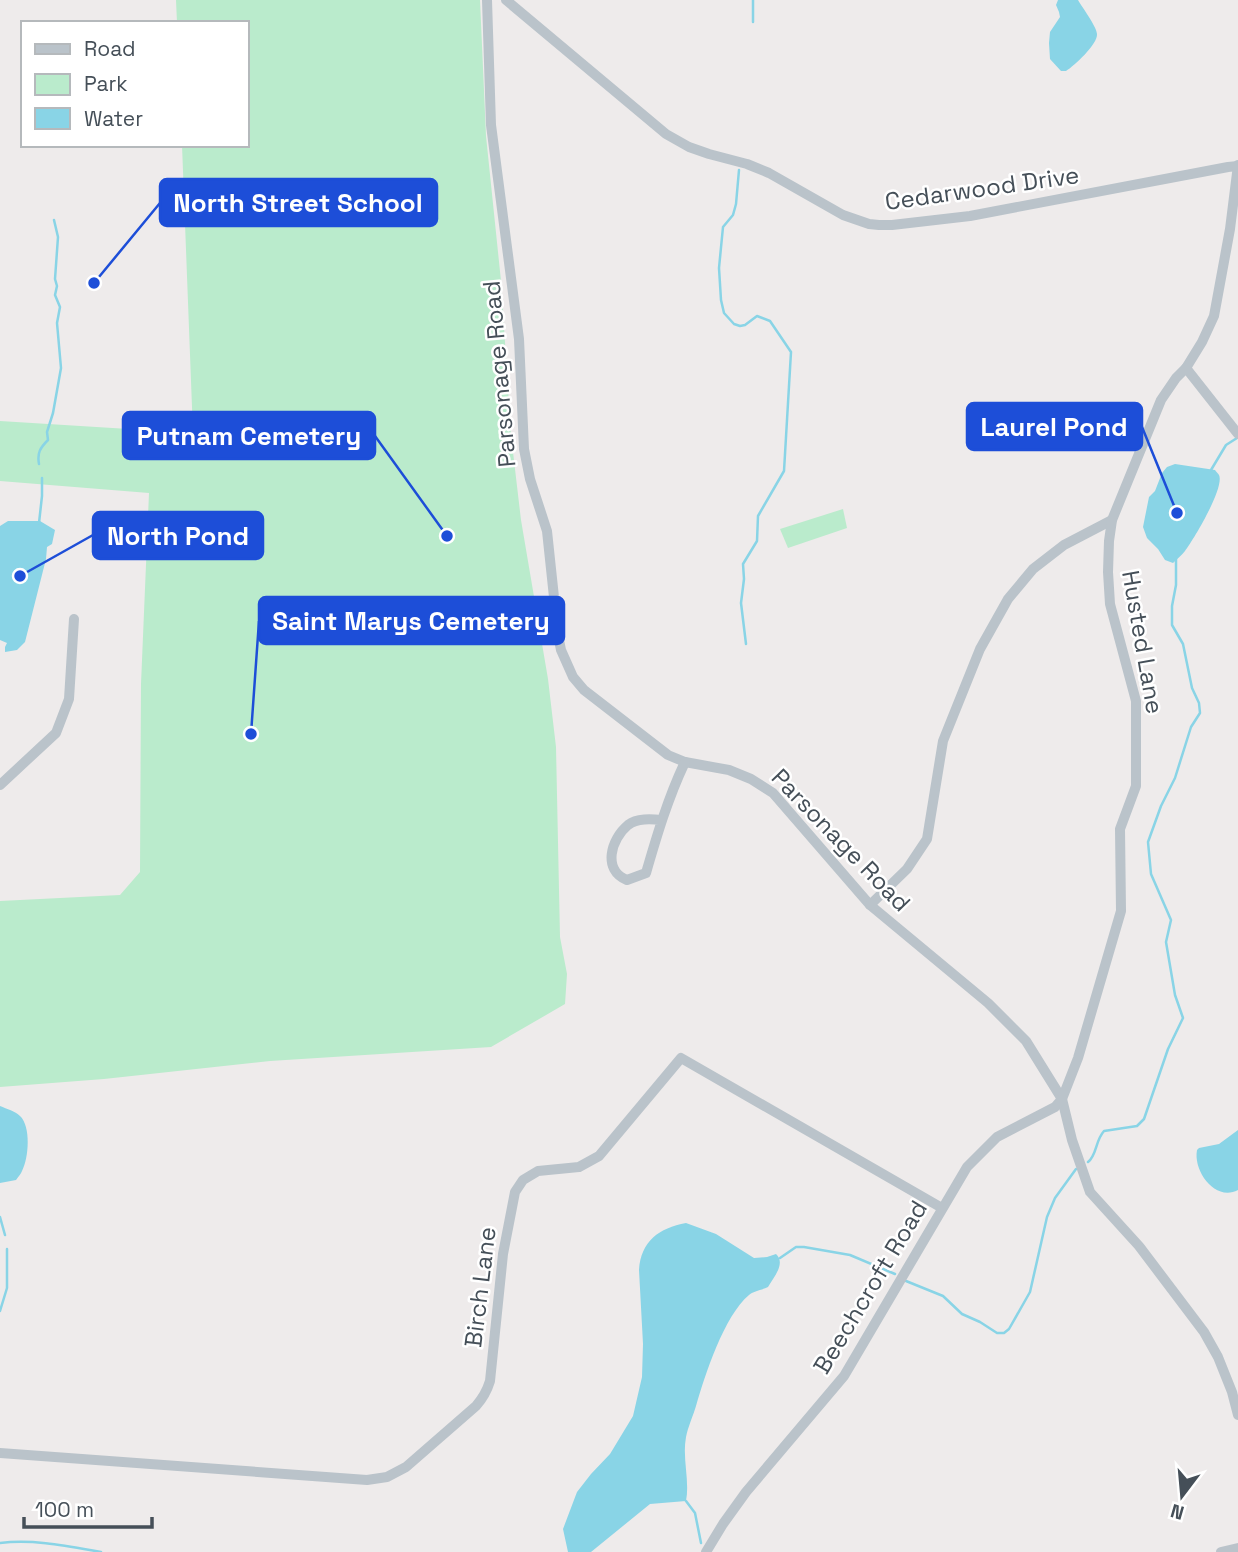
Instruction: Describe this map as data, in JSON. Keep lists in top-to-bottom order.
{
  "streets": {
    "street": [
      "Cedarwood Drive",
      "Parsonage Road",
      "Husted Lane",
      "Birch Lane",
      "Beechcroft Road"
    ]
  },
  "crossings": [
    ["Cedarwood Drive", "Husted Lane"],
    ["Parsonage Road", "Husted Lane"],
    ["Parsonage Road", "Beechcroft Road"],
    ["Husted Lane", "Beechcroft Road"],
    ["Birch Lane", "Beechcroft Road"]
  ],
  "places": [
    "North Street School",
    "Laurel Pond",
    "Putnam Cemetery",
    "North Pond",
    "Saint Marys Cemetery"
  ],
  "legend": ["Road", "Park", "Water"],
  "scale_bar": "100 m",
  "north": "bottom"
}
